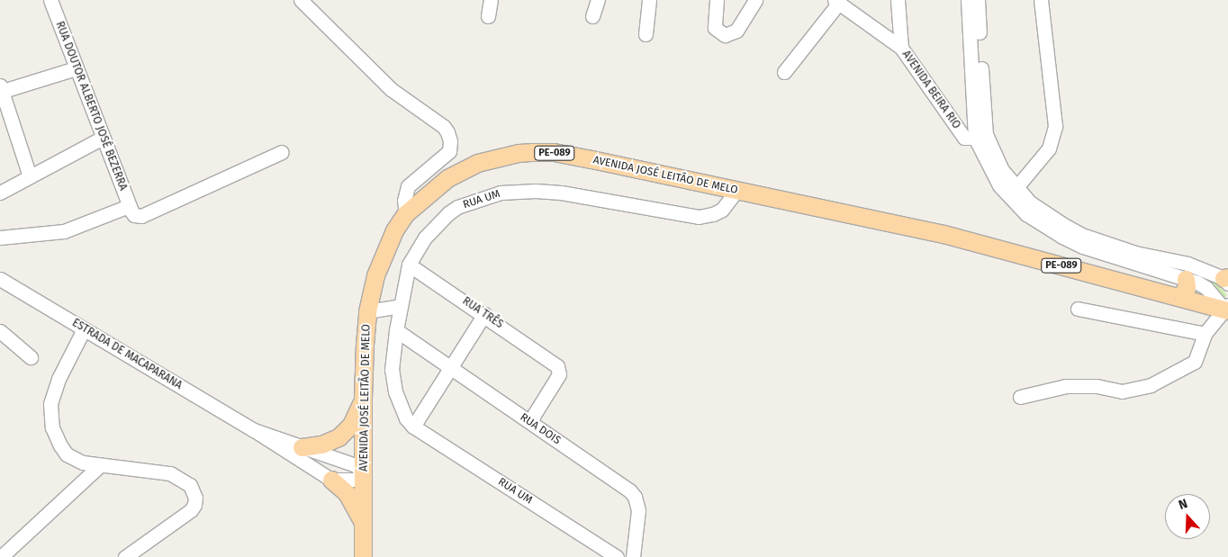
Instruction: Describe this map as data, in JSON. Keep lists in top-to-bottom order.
{
  "streets": {
    "main road": ["PE-089", "AVENIDA JOSÉ LEITÃO DE MELO"],
    "street": [
      "AVENIDA BEIRA RIO",
      "RUA DOUTOR ALBERTO JOSÉ BEZERRA",
      "RUA UM",
      "RUA TRÊS",
      "ESTRADA DE MACAPARANA",
      "RUA DOIS"
    ]
  },
  "crossings": [
    ["AVENIDA JOSÉ LEITÃO DE MELO", "RUA UM"],
    ["AVENIDA JOSÉ LEITÃO DE MELO", "ESTRADA DE MACAPARANA"],
    ["RUA UM", "RUA TRÊS"],
    ["RUA UM", "RUA DOIS"],
    ["RUA TRÊS", "RUA DOIS"]
  ],
  "north": "top"
}
